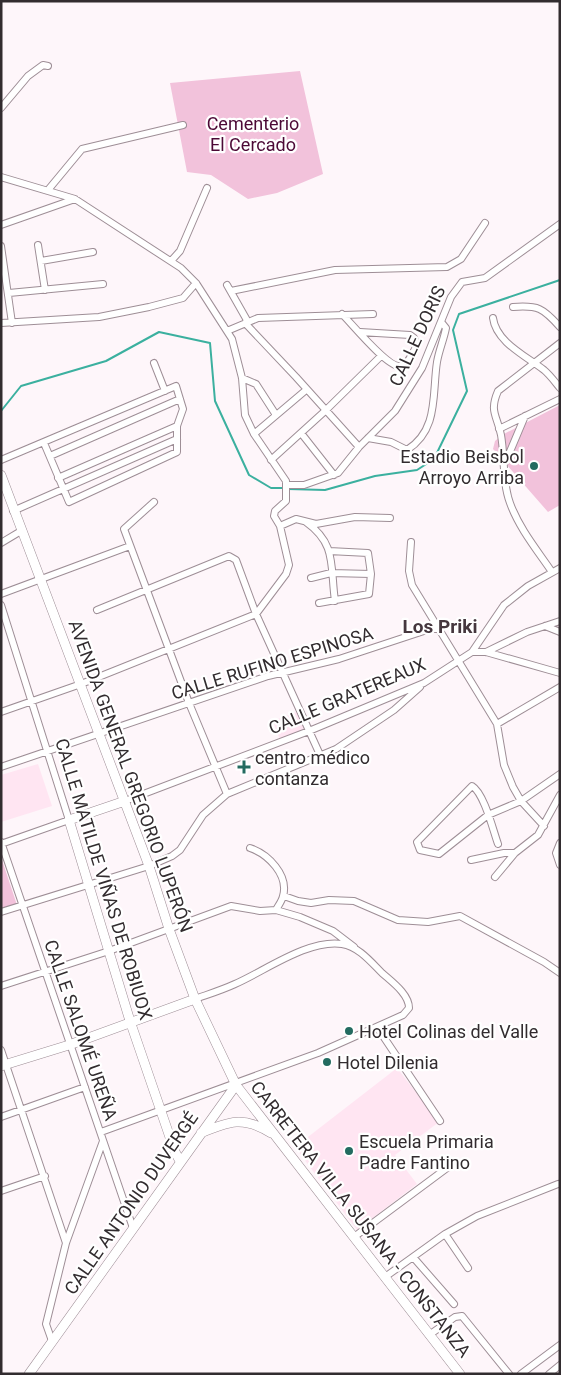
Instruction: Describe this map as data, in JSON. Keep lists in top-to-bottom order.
{
  "streets": {
    "main road": [
      "CALLE GRATEREAUX",
      "AVENIDA GENERAL GREGORIO LUPERÓN",
      "CALLE MATILDE VIÑAS DE ROBIUOX",
      "CALLE ANTONIO DUVERGÉ",
      "CARRETERA VILLA SUSANA - CONSTANZA"
    ],
    "street": ["CALLE DORIS", "CALLE RUFINO ESPINOSA", "CALLE SALOMÉ UREÑA"]
  },
  "crossings": [
    ["CALLE RUFINO ESPINOSA", "AVENIDA GENERAL GREGORIO LUPERÓN"],
    ["CALLE RUFINO ESPINOSA", "CALLE MATILDE VIÑAS DE ROBIUOX"],
    ["CALLE GRATEREAUX", "AVENIDA GENERAL GREGORIO LUPERÓN"],
    ["CALLE GRATEREAUX", "CALLE MATILDE VIÑAS DE ROBIUOX"],
    ["CALLE GRATEREAUX", "CALLE SALOMÉ UREÑA"],
    ["AVENIDA GENERAL GREGORIO LUPERÓN", "CALLE ANTONIO DUVERGÉ"],
    ["AVENIDA GENERAL GREGORIO LUPERÓN", "CARRETERA VILLA SUSANA - CONSTANZA"],
    ["CALLE MATILDE VIÑAS DE ROBIUOX", "CALLE ANTONIO DUVERGÉ"],
    ["CALLE SALOMÉ UREÑA", "CALLE ANTONIO DUVERGÉ"],
    ["CALLE ANTONIO DUVERGÉ", "CARRETERA VILLA SUSANA - CONSTANZA"]
  ],
  "districts": ["Los Priki"],
  "parks": ["Cementerio El Cercado"],
  "places": {
    "other": [
      "Estadio Beisbol Arroyo Arriba",
      "Hotel Colinas del Valle",
      "Hotel Dilenia",
      "Escuela Primaria Padre Fantino"
    ],
    "health": ["centro médico contanza"]
  }
}
